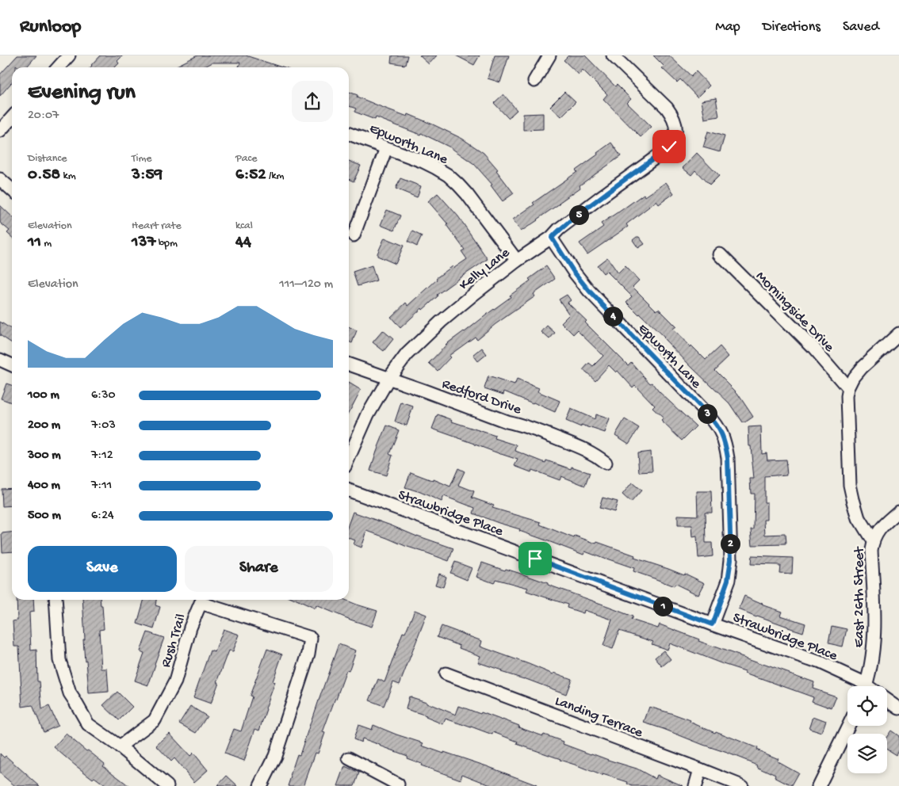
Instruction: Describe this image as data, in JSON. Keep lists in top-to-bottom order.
{
  "streets": {
    "street": [
      "Epworth Lane",
      "Kelly Lane",
      "Morningside Drive",
      "Redford Drive",
      "Strawbridge Place",
      "East 26th Street",
      "Rush Trail",
      "Landing Terrace"
    ]
  },
  "crossings": [
    ["Epworth Lane", "Kelly Lane"],
    ["Epworth Lane", "Strawbridge Place"],
    ["Kelly Lane", "Redford Drive"]
  ],
  "page": {
    "header": "Runloop",
    "nav": ["Map", "Directions", "Saved"],
    "heading": ["Evening run", "20:07"],
    "stats": [
      ["Distance", "0.58 km"],
      ["Time", "3:59"],
      ["Pace", "6:52 /km"],
      ["Elevation", "11 m"],
      ["Heart rate", "137 bpm"],
      ["kcal", "44"]
    ],
    "pins": [
      "5",
      "4",
      "3",
      "2",
      "1"
    ],
    "chart": ["Elevation", "111–120 m"],
    "list": [
      {
        "name": "100 m",
        "note": "6:30"
      },
      {
        "name": "200 m",
        "note": "7:03"
      },
      {
        "name": "300 m",
        "note": "7:12"
      },
      {
        "name": "400 m",
        "note": "7:11"
      },
      {
        "name": "500 m",
        "note": "6:24"
      }
    ],
    "buttons": ["Save", "Share"]
  }
}
